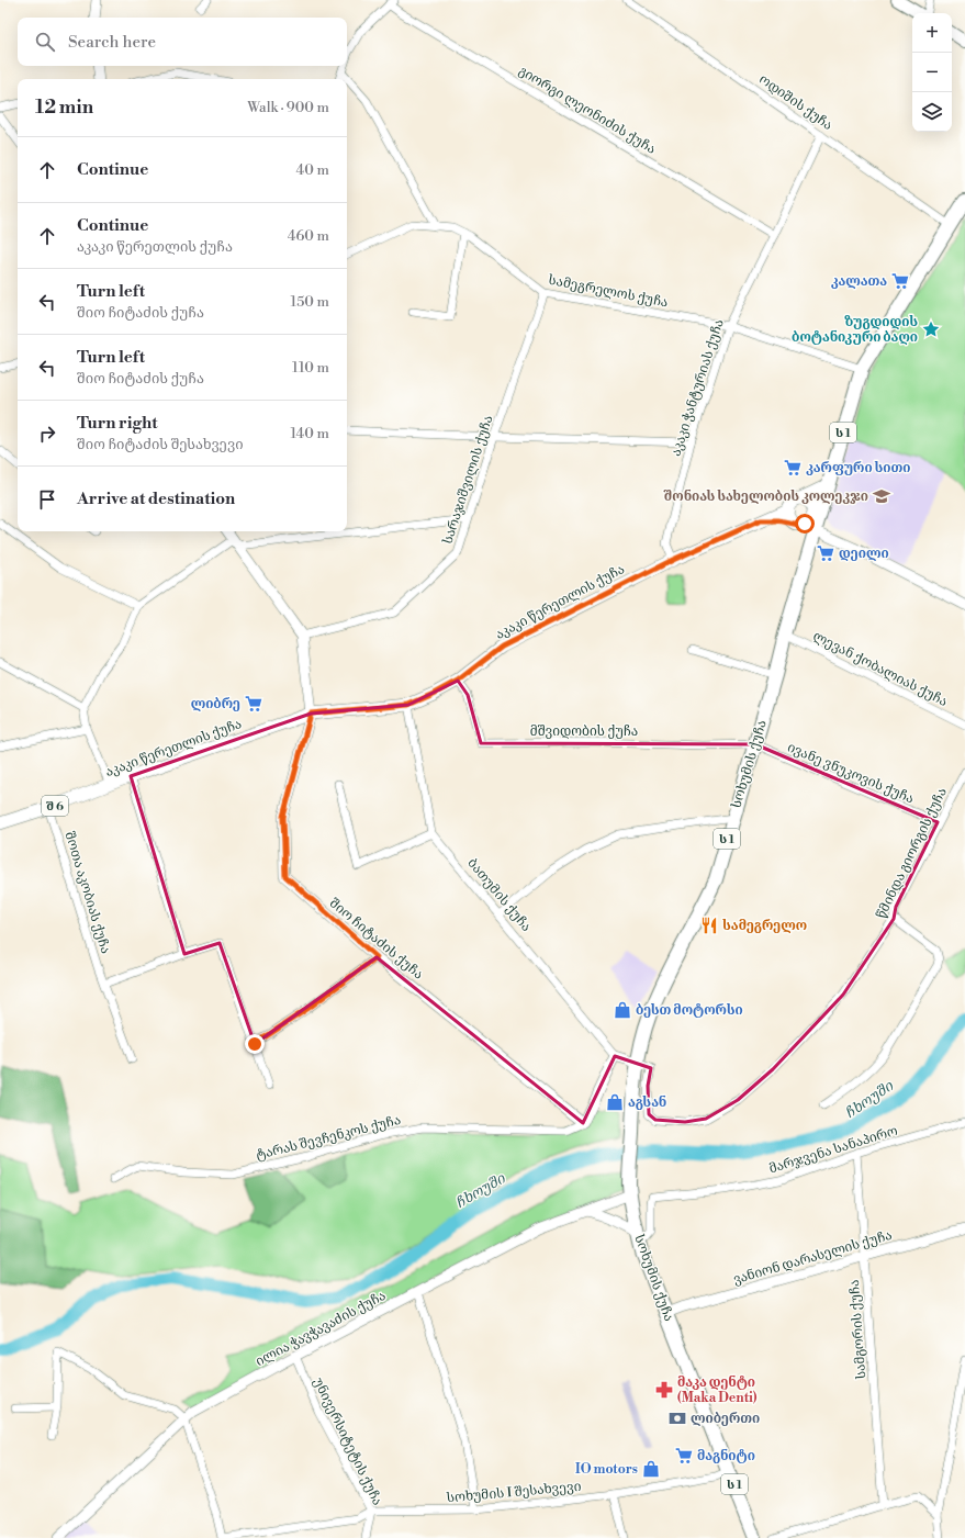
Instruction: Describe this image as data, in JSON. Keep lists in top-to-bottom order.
{
  "streets": {
    "highway": ["ს 1", "სოხუმის ქუჩა"],
    "main road": ["აკაკი წერეთლის ქუჩა", "შ 6"],
    "street": [
      "ოდიშის ქუჩა",
      "გიორგი ლეონიძის ქუჩა",
      "სამეგრელოს ქუჩა",
      "აკაკი ჭანტურიას ქუჩა",
      "სარაჯიშვილის ქუჩა",
      "ლევან ქობალიას ქუჩა",
      "მშვიდობის ქუჩა",
      "ივანე ვნუკოვის ქუჩა",
      "წმინდა გიორგის ქუჩა",
      "შოთა აკობიას ქუჩა",
      "ბათუმის ქუჩა",
      "შიო ჩიტაძის ქუჩა",
      "ტარას შევჩენკოს ქუჩა",
      "მარჯვენა სანაპირო",
      "ვანიონ დარასელის ქუჩა",
      "ილია ჭავჭავაძის ქუჩა",
      "სამგორის ქუჩა",
      "უნივერსიტეტის ქუჩა",
      "სოხუმის I შესახვევი"
    ]
  },
  "crossings": [
    ["ოდიშის ქუჩა", "აკაკი ჭანტურიას ქუჩა"],
    ["ოდიშის ქუჩა", "სოხუმის ქუჩა"],
    ["გიორგი ლეონიძის ქუჩა", "აკაკი ჭანტურიას ქუჩა"],
    ["სამეგრელოს ქუჩა", "აკაკი ჭანტურიას ქუჩა"],
    ["სამეგრელოს ქუჩა", "სარაჯიშვილის ქუჩა"],
    ["სამეგრელოს ქუჩა", "სოხუმის ქუჩა"],
    ["აკაკი ჭანტურიას ქუჩა", "აკაკი წერეთლის ქუჩა"],
    ["აკაკი წერეთლის ქუჩა", "მშვიდობის ქუჩა"],
    ["აკაკი წერეთლის ქუჩა", "შ 6"],
    ["აკაკი წერეთლის ქუჩა", "შოთა აკობიას ქუჩა"],
    ["აკაკი წერეთლის ქუჩა", "ბათუმის ქუჩა"],
    ["აკაკი წერეთლის ქუჩა", "შიო ჩიტაძის ქუჩა"],
    ["ლევან ქობალიას ქუჩა", "სოხუმის ქუჩა"],
    ["მშვიდობის ქუჩა", "სოხუმის ქუჩა"],
    ["მშვიდობის ქუჩა", "ივანე ვნუკოვის ქუჩა"],
    ["სოხუმის ქუჩა", "ივანე ვნუკოვის ქუჩა"],
    ["სოხუმის ქუჩა", "შ 6"],
    ["სოხუმის ქუჩა", "წმინდა გიორგის ქუჩა"],
    ["სოხუმის ქუჩა", "მარჯვენა სანაპირო"],
    ["სოხუმის ქუჩა", "ვანიონ დარასელის ქუჩა"],
    ["სოხუმის ქუჩა", "ილია ჭავჭავაძის ქუჩა"],
    ["სოხუმის ქუჩა", "სოხუმის I შესახვევი"],
    ["ივანე ვნუკოვის ქუჩა", "წმინდა გიორგის ქუჩა"],
    ["შიო ჩიტაძის ქუჩა", "ტარას შევჩენკოს ქუჩა"],
    ["მარჯვენა სანაპირო", "სამგორის ქუჩა"],
    ["ვანიონ დარასელის ქუჩა", "სამგორის ქუჩა"],
    ["ილია ჭავჭავაძის ქუჩა", "უნივერსიტეტის ქუჩა"],
    ["უნივერსიტეტის ქუჩა", "სოხუმის I შესახვევი"]
  ],
  "water": ["ჩხოუში"],
  "places": {
    "supermarket": [
      "კალათა",
      "კარფური სითი",
      "დეილი",
      "ლიბრე",
      "მაგნიტი"
    ],
    "place": ["ზუგდიდის ბოტანიკური ბაღი"],
    "school or university": ["შონიას სახელობის კოლეკჯი"],
    "restaurant": ["სამეგრელო"],
    "shop": ["ბესთ მოტორსი", "აგსან", "IO motors"],
    "pharmacy": ["მაკა დენტი (Maka Denti)"],
    "bank": ["ლიბერთი"]
  },
  "page": {
    "map_buttons": ["+", "−"],
    "search": "Search here",
    "heading": ["12 min", "Walk · 900 m"],
    "list": [
      ["Continue", "40 m"],
      ["Continue", "აკაკი წერეთლის ქუჩა", "460 m"],
      ["Turn left", "შიო ჩიტაძის ქუჩა", "150 m"],
      ["Turn left", "შიო ჩიტაძის ქუჩა", "110 m"],
      ["Turn right", "შიო ჩიტაძის შესახვევი", "140 m"],
      "Arrive at destination"
    ]
  }
}
